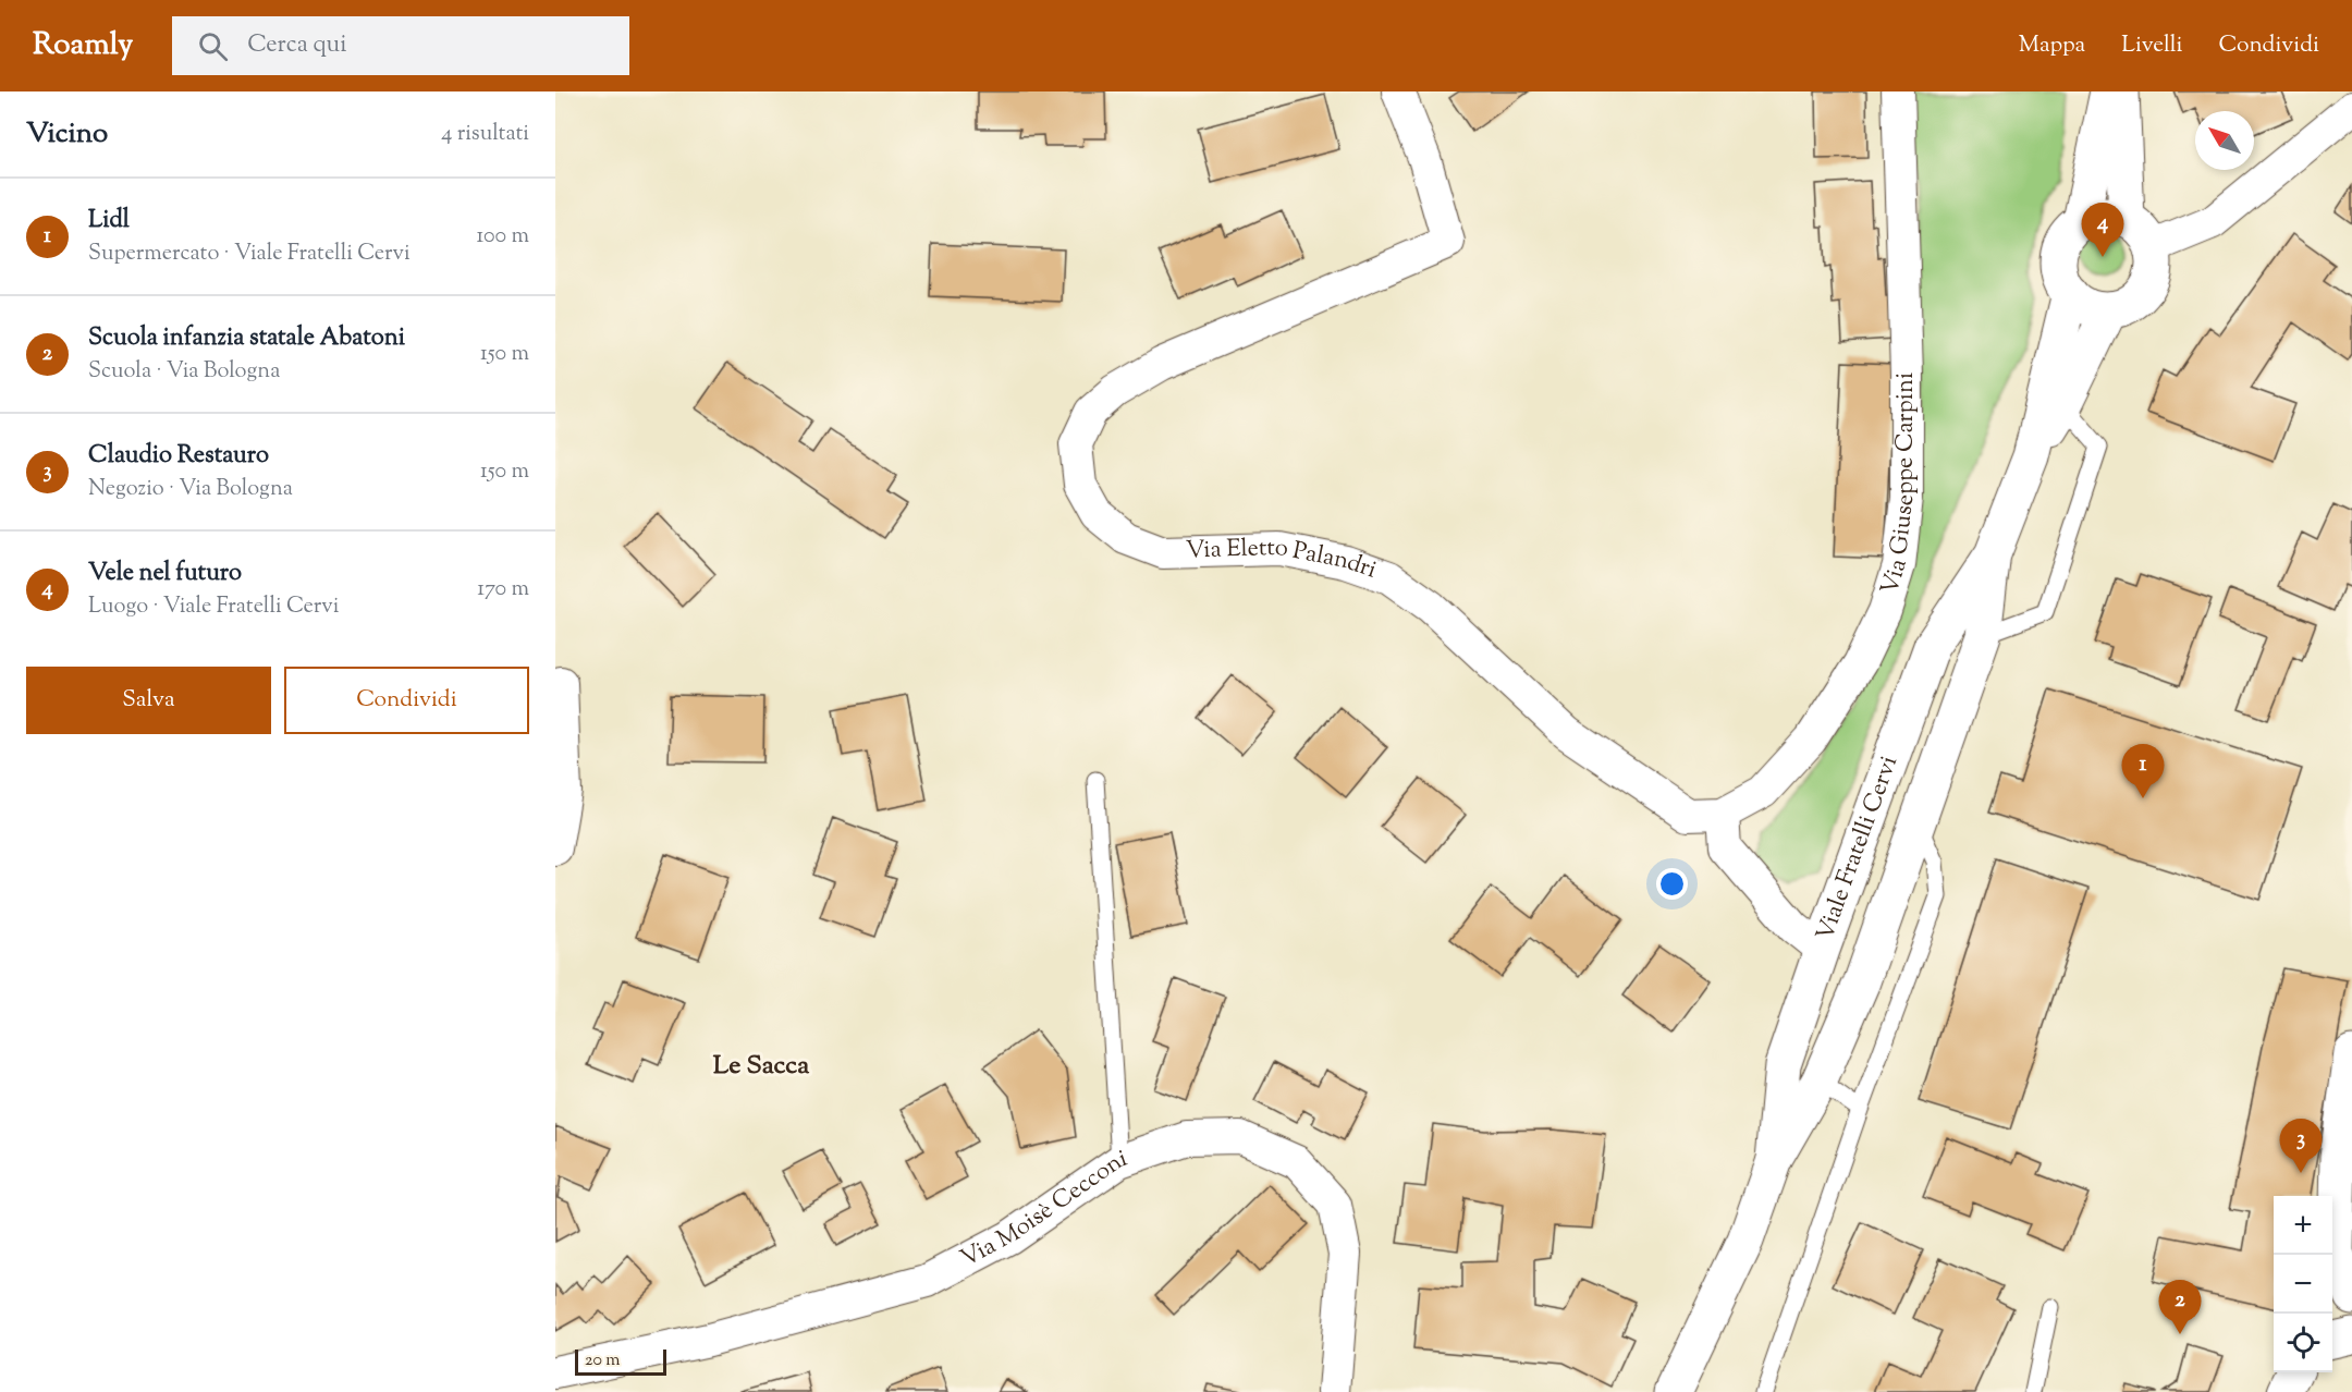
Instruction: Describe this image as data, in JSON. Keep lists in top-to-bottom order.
{
  "streets": {
    "main road": ["Viale Fratelli Cervi"],
    "street": ["Via Giuseppe Carpini", "Via Eletto Palandri", "Via Moisè Cecconi"]
  },
  "crossings": [
    ["Via Giuseppe Carpini", "Via Eletto Palandri"]
  ],
  "districts": ["Le Sacca"],
  "scale_bar": "20 m",
  "north": "top left",
  "page": {
    "header": "Roamly",
    "search": "Cerca qui",
    "nav": ["Mappa", "Livelli", "Condividi"],
    "heading": ["Vicino", "4 risultati"],
    "list": [
      {
        "mark": "1",
        "name": "Lidl",
        "note": "Supermercato · Viale Fratelli Cervi",
        "value": "100 m"
      },
      {
        "mark": "2",
        "name": "Scuola infanzia statale Abatoni",
        "note": "Scuola · Via Bologna",
        "value": "150 m"
      },
      {
        "mark": "3",
        "name": "Claudio Restauro",
        "note": "Negozio · Via Bologna",
        "value": "150 m"
      },
      {
        "mark": "4",
        "name": "Vele nel futuro",
        "note": "Luogo · Viale Fratelli Cervi",
        "value": "170 m"
      }
    ],
    "pins": [
      "4",
      "1",
      "3",
      "2"
    ],
    "buttons": ["Salva", "Condividi"],
    "map_buttons": ["+", "−"],
    "scale": "20 m"
  }
}
